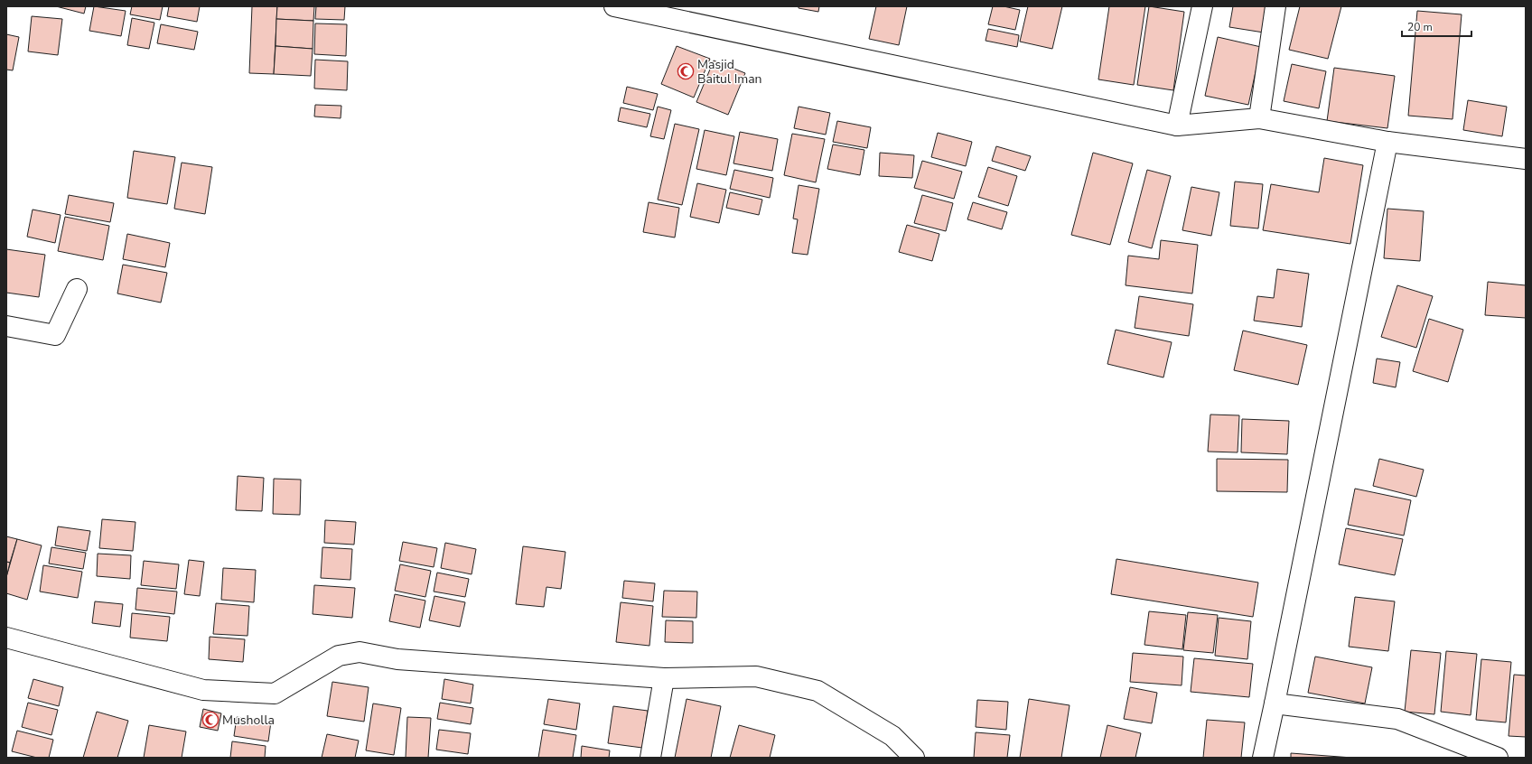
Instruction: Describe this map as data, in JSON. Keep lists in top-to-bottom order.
{
  "places": {
    "mosque": ["Masjid Baitul Iman", "Musholla"]
  },
  "scale_bar": "20 m"
}
